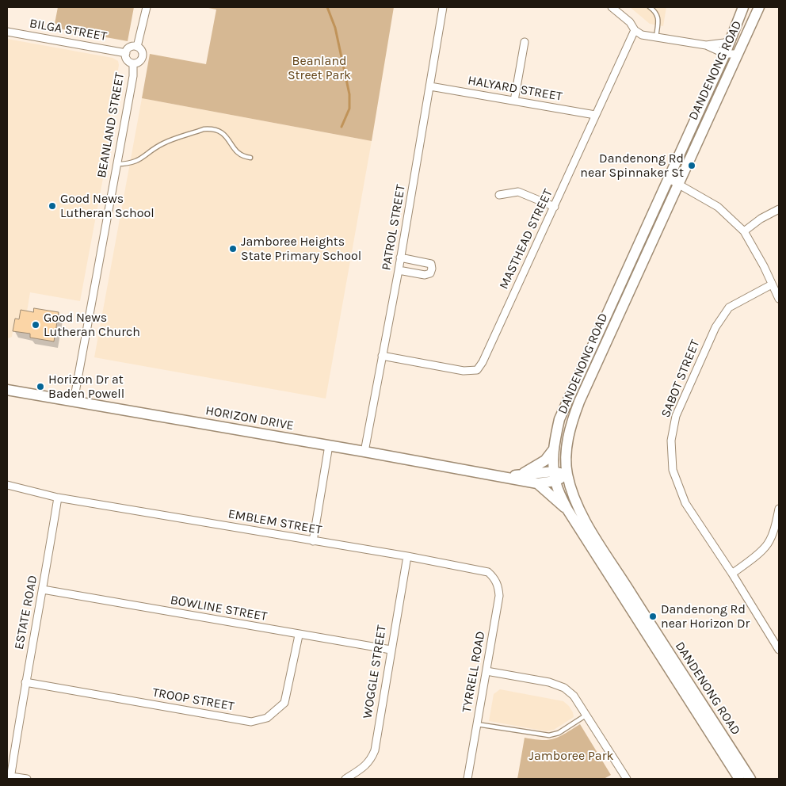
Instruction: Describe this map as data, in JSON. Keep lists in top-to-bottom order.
{
  "streets": {
    "main road": ["DANDENONG ROAD", "HORIZON DRIVE"],
    "street": [
      "BILGA STREET",
      "HALYARD STREET",
      "BEANLAND STREET",
      "PATROL STREET",
      "MASTHEAD STREET",
      "SABOT STREET",
      "EMBLEM STREET",
      "BOWLINE STREET",
      "ESTATE ROAD",
      "WOGGLE STREET",
      "TYRRELL ROAD",
      "TROOP STREET"
    ]
  },
  "crossings": [
    ["BILGA STREET", "BEANLAND STREET"],
    ["DANDENONG ROAD", "HORIZON DRIVE"],
    ["HALYARD STREET", "PATROL STREET"],
    ["HALYARD STREET", "MASTHEAD STREET"],
    ["BEANLAND STREET", "HORIZON DRIVE"],
    ["PATROL STREET", "MASTHEAD STREET"],
    ["PATROL STREET", "HORIZON DRIVE"],
    ["EMBLEM STREET", "ESTATE ROAD"],
    ["EMBLEM STREET", "WOGGLE STREET"],
    ["EMBLEM STREET", "TYRRELL ROAD"],
    ["BOWLINE STREET", "ESTATE ROAD"],
    ["BOWLINE STREET", "WOGGLE STREET"],
    ["BOWLINE STREET", "TROOP STREET"],
    ["ESTATE ROAD", "TROOP STREET"]
  ],
  "parks": ["Beanland Street Park", "Jamboree Park"],
  "places": [
    "Dandenong Rd near Spinnaker St",
    "Good News Lutheran School",
    "Jamboree Heights State Primary School",
    "Good News Lutheran Church",
    "Horizon Dr at Baden Powell",
    "Dandenong Rd near Horizon Dr"
  ]
}
